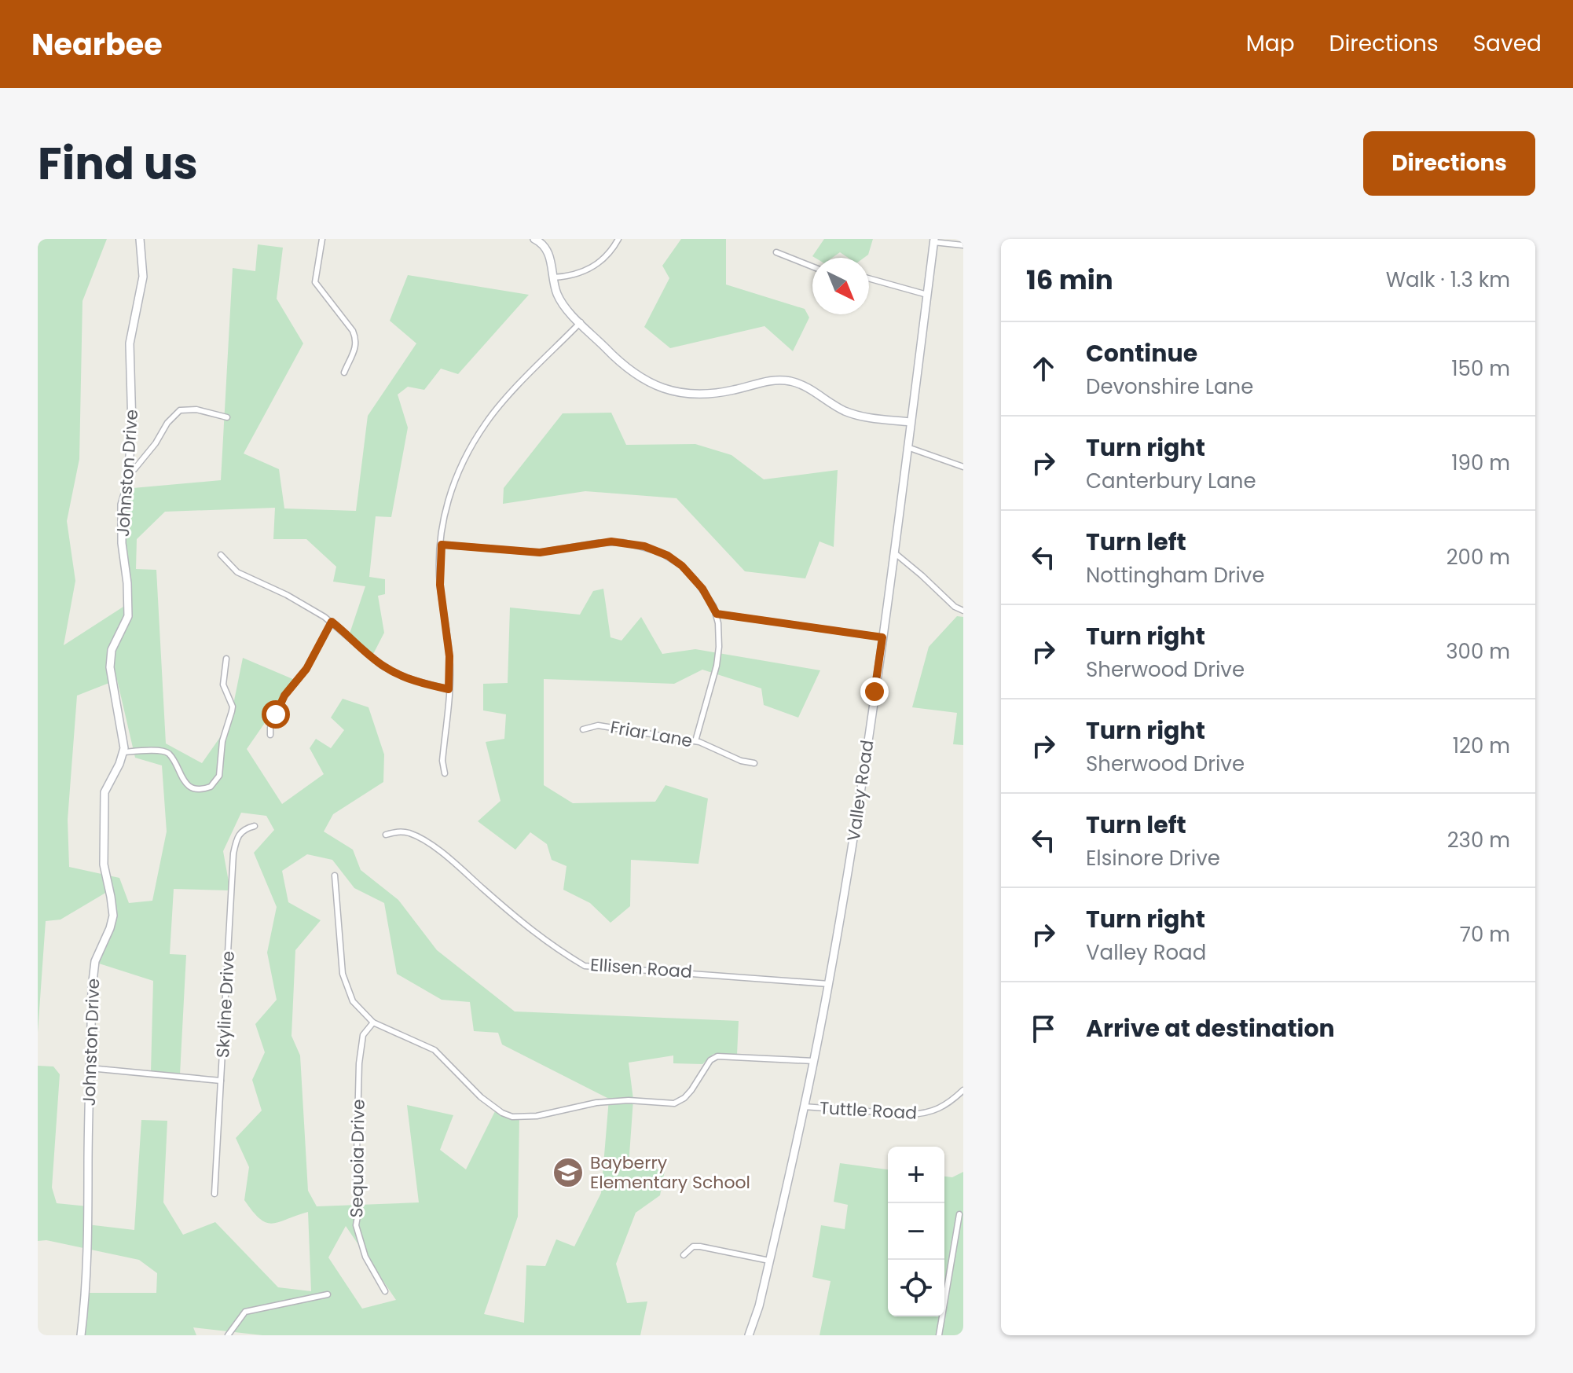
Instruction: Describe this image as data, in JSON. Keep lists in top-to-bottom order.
{
  "streets": {
    "street": [
      "Johnston Drive",
      "Friar Lane",
      "Valley Road",
      "Ellisen Road",
      "Skyline Drive",
      "Tuttle Road",
      "Sequoia Drive"
    ]
  },
  "crossings": [
    ["Valley Road", "Ellisen Road"],
    ["Valley Road", "Tuttle Road"]
  ],
  "places": {
    "school or university": ["Bayberry Elementary School"]
  },
  "north": "bottom right",
  "page": {
    "header": "Nearbee",
    "nav": ["Map", "Directions", "Saved"],
    "title": "Find us",
    "buttons": "Directions",
    "heading": ["16 min", "Walk · 1.3 km"],
    "list": [
      ["Continue", "Devonshire Lane", "150 m"],
      ["Turn right", "Canterbury Lane", "190 m"],
      ["Turn left", "Nottingham Drive", "200 m"],
      ["Turn right", "Sherwood Drive", "300 m"],
      ["Turn right", "Sherwood Drive", "120 m"],
      ["Turn left", "Elsinore Drive", "230 m"],
      ["Turn right", "Valley Road", "70 m"],
      "Arrive at destination"
    ],
    "map_buttons": ["+", "−"]
  }
}
